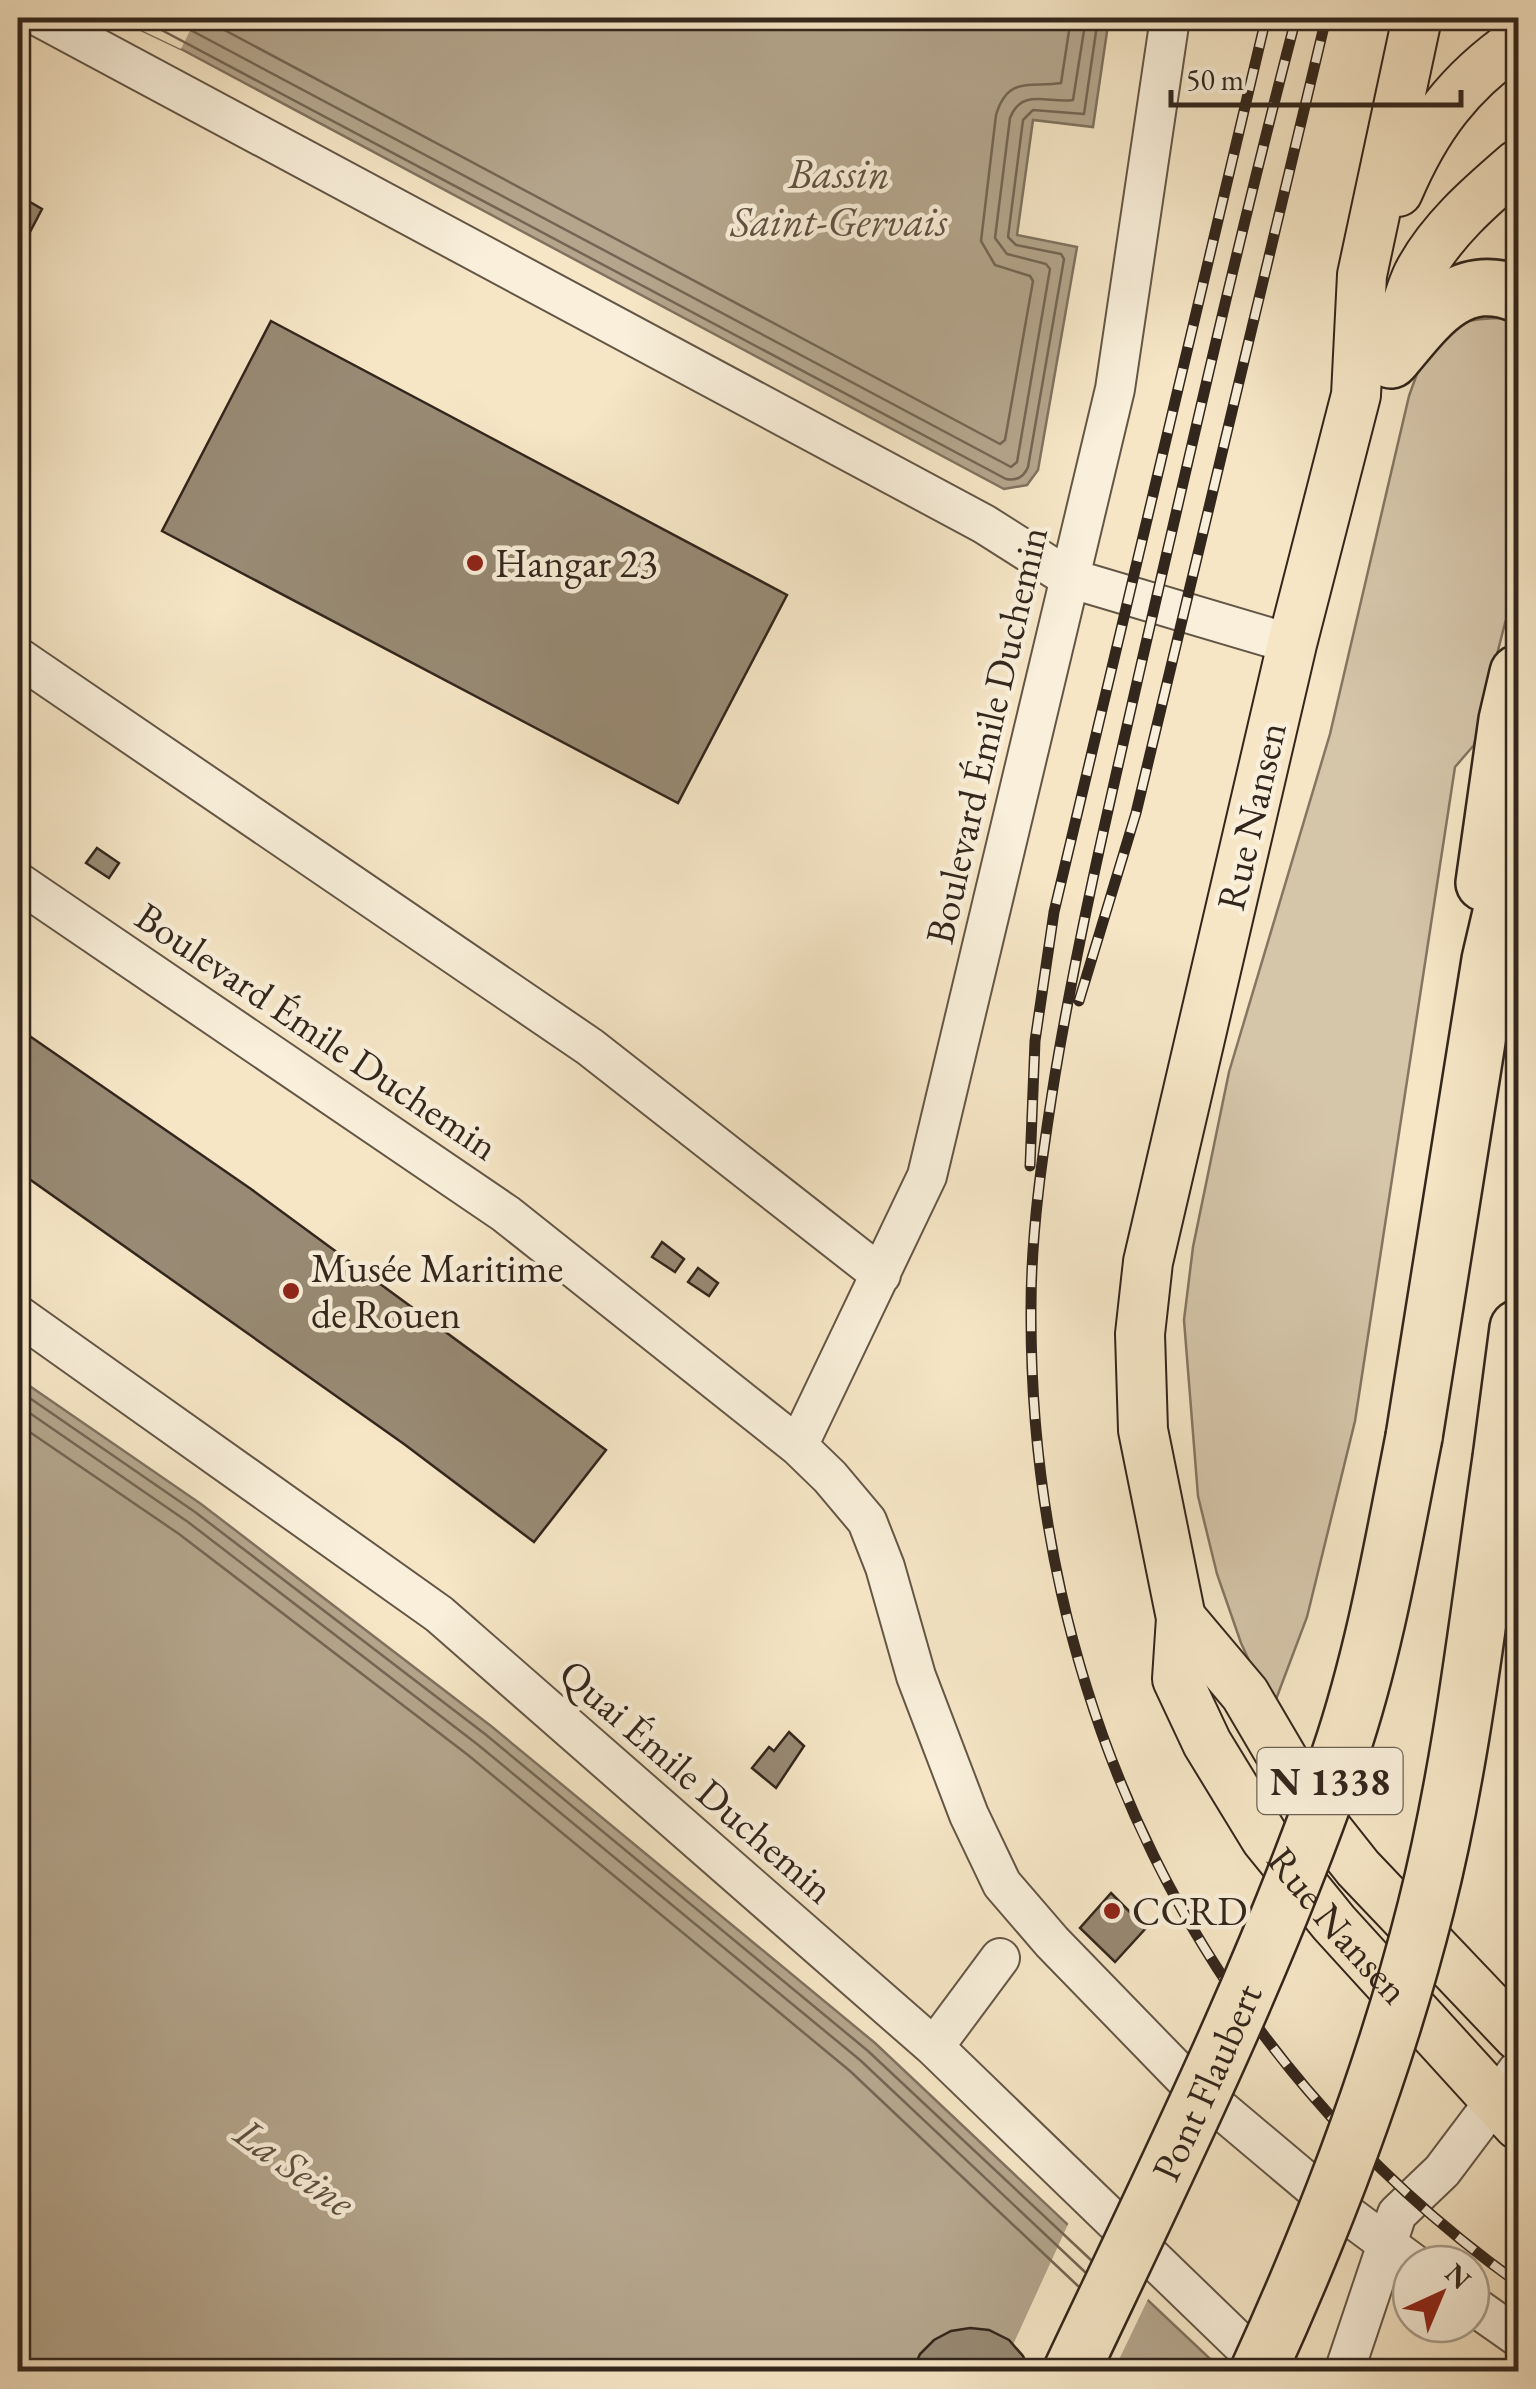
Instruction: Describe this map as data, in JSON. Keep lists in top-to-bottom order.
{
  "streets": {
    "highway": ["N 1338", "Pont Flaubert"],
    "main road": ["Rue Nansen"],
    "street": ["Boulevard Émile Duchemin", "Quai Émile Duchemin"]
  },
  "crossings": [
    ["N 1338", "Pont Flaubert"]
  ],
  "water": ["Bassin Saint-Gervais", "La Seine"],
  "places": ["Hangar 23", "Musée Maritime de Rouen", "CCRD"],
  "scale_bar": "50 m",
  "north": "top right"
}
